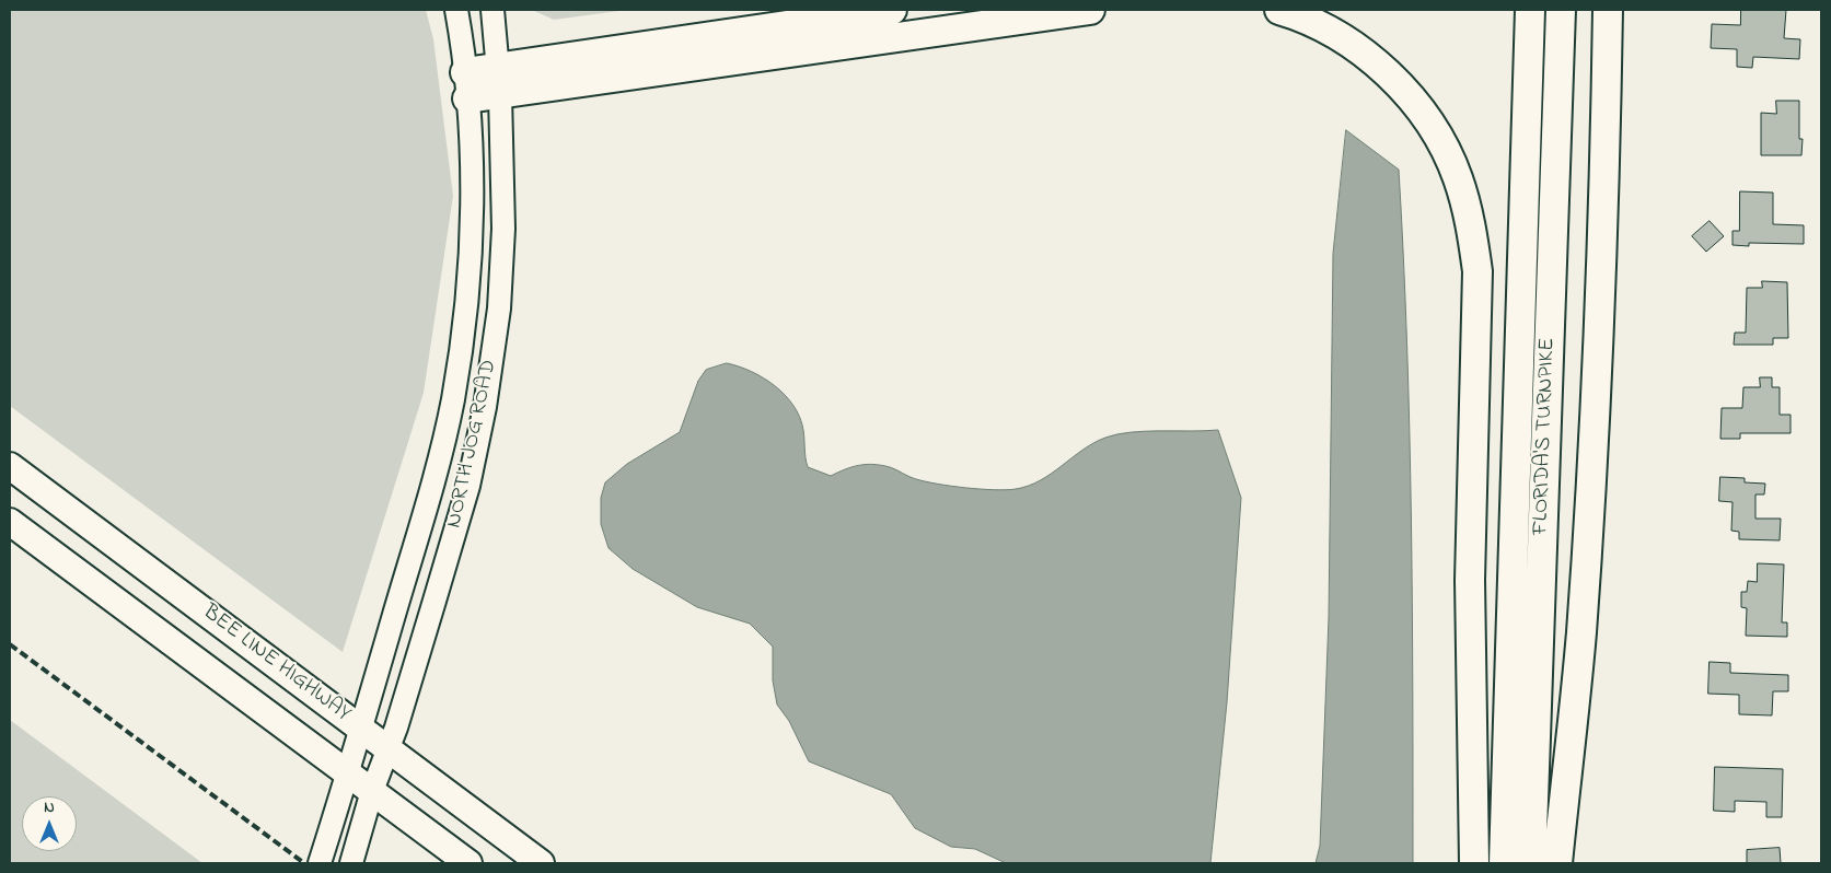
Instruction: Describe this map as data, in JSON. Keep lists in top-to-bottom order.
{
  "streets": {
    "highway": ["FLORIDA'S TURNPIKE", "BEE LINE HIGHWAY"],
    "main road": ["NORTH JOG ROAD"]
  },
  "crossings": [
    ["NORTH JOG ROAD", "BEE LINE HIGHWAY"]
  ],
  "north": "top"
}
